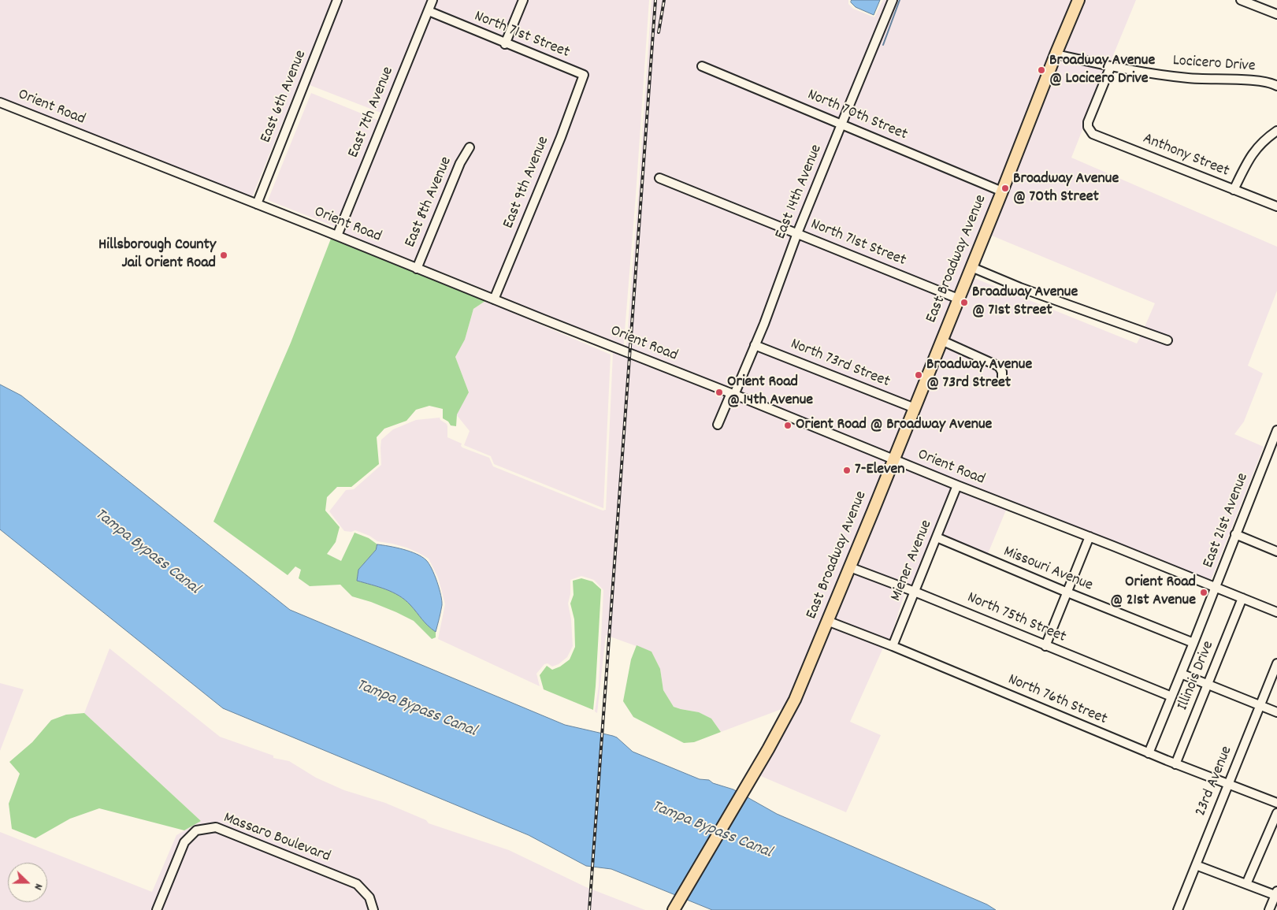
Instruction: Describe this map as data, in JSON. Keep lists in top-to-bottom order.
{
  "streets": {
    "main road": ["East Broadway Avenue"],
    "street": [
      "North 71st Street",
      "Locicero Drive",
      "East 6th Avenue",
      "Orient Road",
      "East 7th Avenue",
      "North 70th Street",
      "Anthony Street",
      "East 9th Avenue",
      "East 14th Avenue",
      "East 8th Avenue",
      "North 73rd Street",
      "East 21st Avenue",
      "Miener Avenue",
      "Missouri Avenue",
      "North 75th Street",
      "Illinois Drive",
      "North 76th Street",
      "23rd Avenue",
      "Massaro Boulevard"
    ]
  },
  "crossings": [
    ["North 71st Street", "East 7th Avenue"],
    ["North 71st Street", "East 9th Avenue"],
    ["North 71st Street", "East 14th Avenue"],
    ["North 71st Street", "East Broadway Avenue"],
    ["Locicero Drive", "Anthony Street"],
    ["Locicero Drive", "East Broadway Avenue"],
    ["East 6th Avenue", "Orient Road"],
    ["Orient Road", "East 7th Avenue"],
    ["Orient Road", "East 9th Avenue"],
    ["Orient Road", "East 14th Avenue"],
    ["Orient Road", "East 8th Avenue"],
    ["Orient Road", "East Broadway Avenue"],
    ["Orient Road", "East 21st Avenue"],
    ["Orient Road", "Miener Avenue"],
    ["Orient Road", "Illinois Drive"],
    ["North 70th Street", "East 14th Avenue"],
    ["North 70th Street", "East Broadway Avenue"],
    ["East 14th Avenue", "North 73rd Street"],
    ["East Broadway Avenue", "North 73rd Street"],
    ["East Broadway Avenue", "North 75th Street"],
    ["East Broadway Avenue", "North 76th Street"],
    ["East 21st Avenue", "Missouri Avenue"],
    ["East 21st Avenue", "North 75th Street"],
    ["East 21st Avenue", "North 76th Street"],
    ["Miener Avenue", "Missouri Avenue"],
    ["Miener Avenue", "North 75th Street"],
    ["Miener Avenue", "North 76th Street"],
    ["Illinois Drive", "North 76th Street"],
    ["North 76th Street", "23rd Avenue"]
  ],
  "water": ["Tampa Bypass Canal"],
  "places": [
    "Broadway Avenue @ Locicero Drive",
    "Broadway Avenue @ 70th Street",
    "Hillsborough County Jail Orient Road",
    "Broadway Avenue @ 71st Street",
    "Broadway Avenue @ 73rd Street",
    "Orient Road @ 14th Avenue",
    "Orient Road @ Broadway Avenue",
    "7-Eleven",
    "Orient Road @ 21st Avenue"
  ],
  "north": "right"
}
